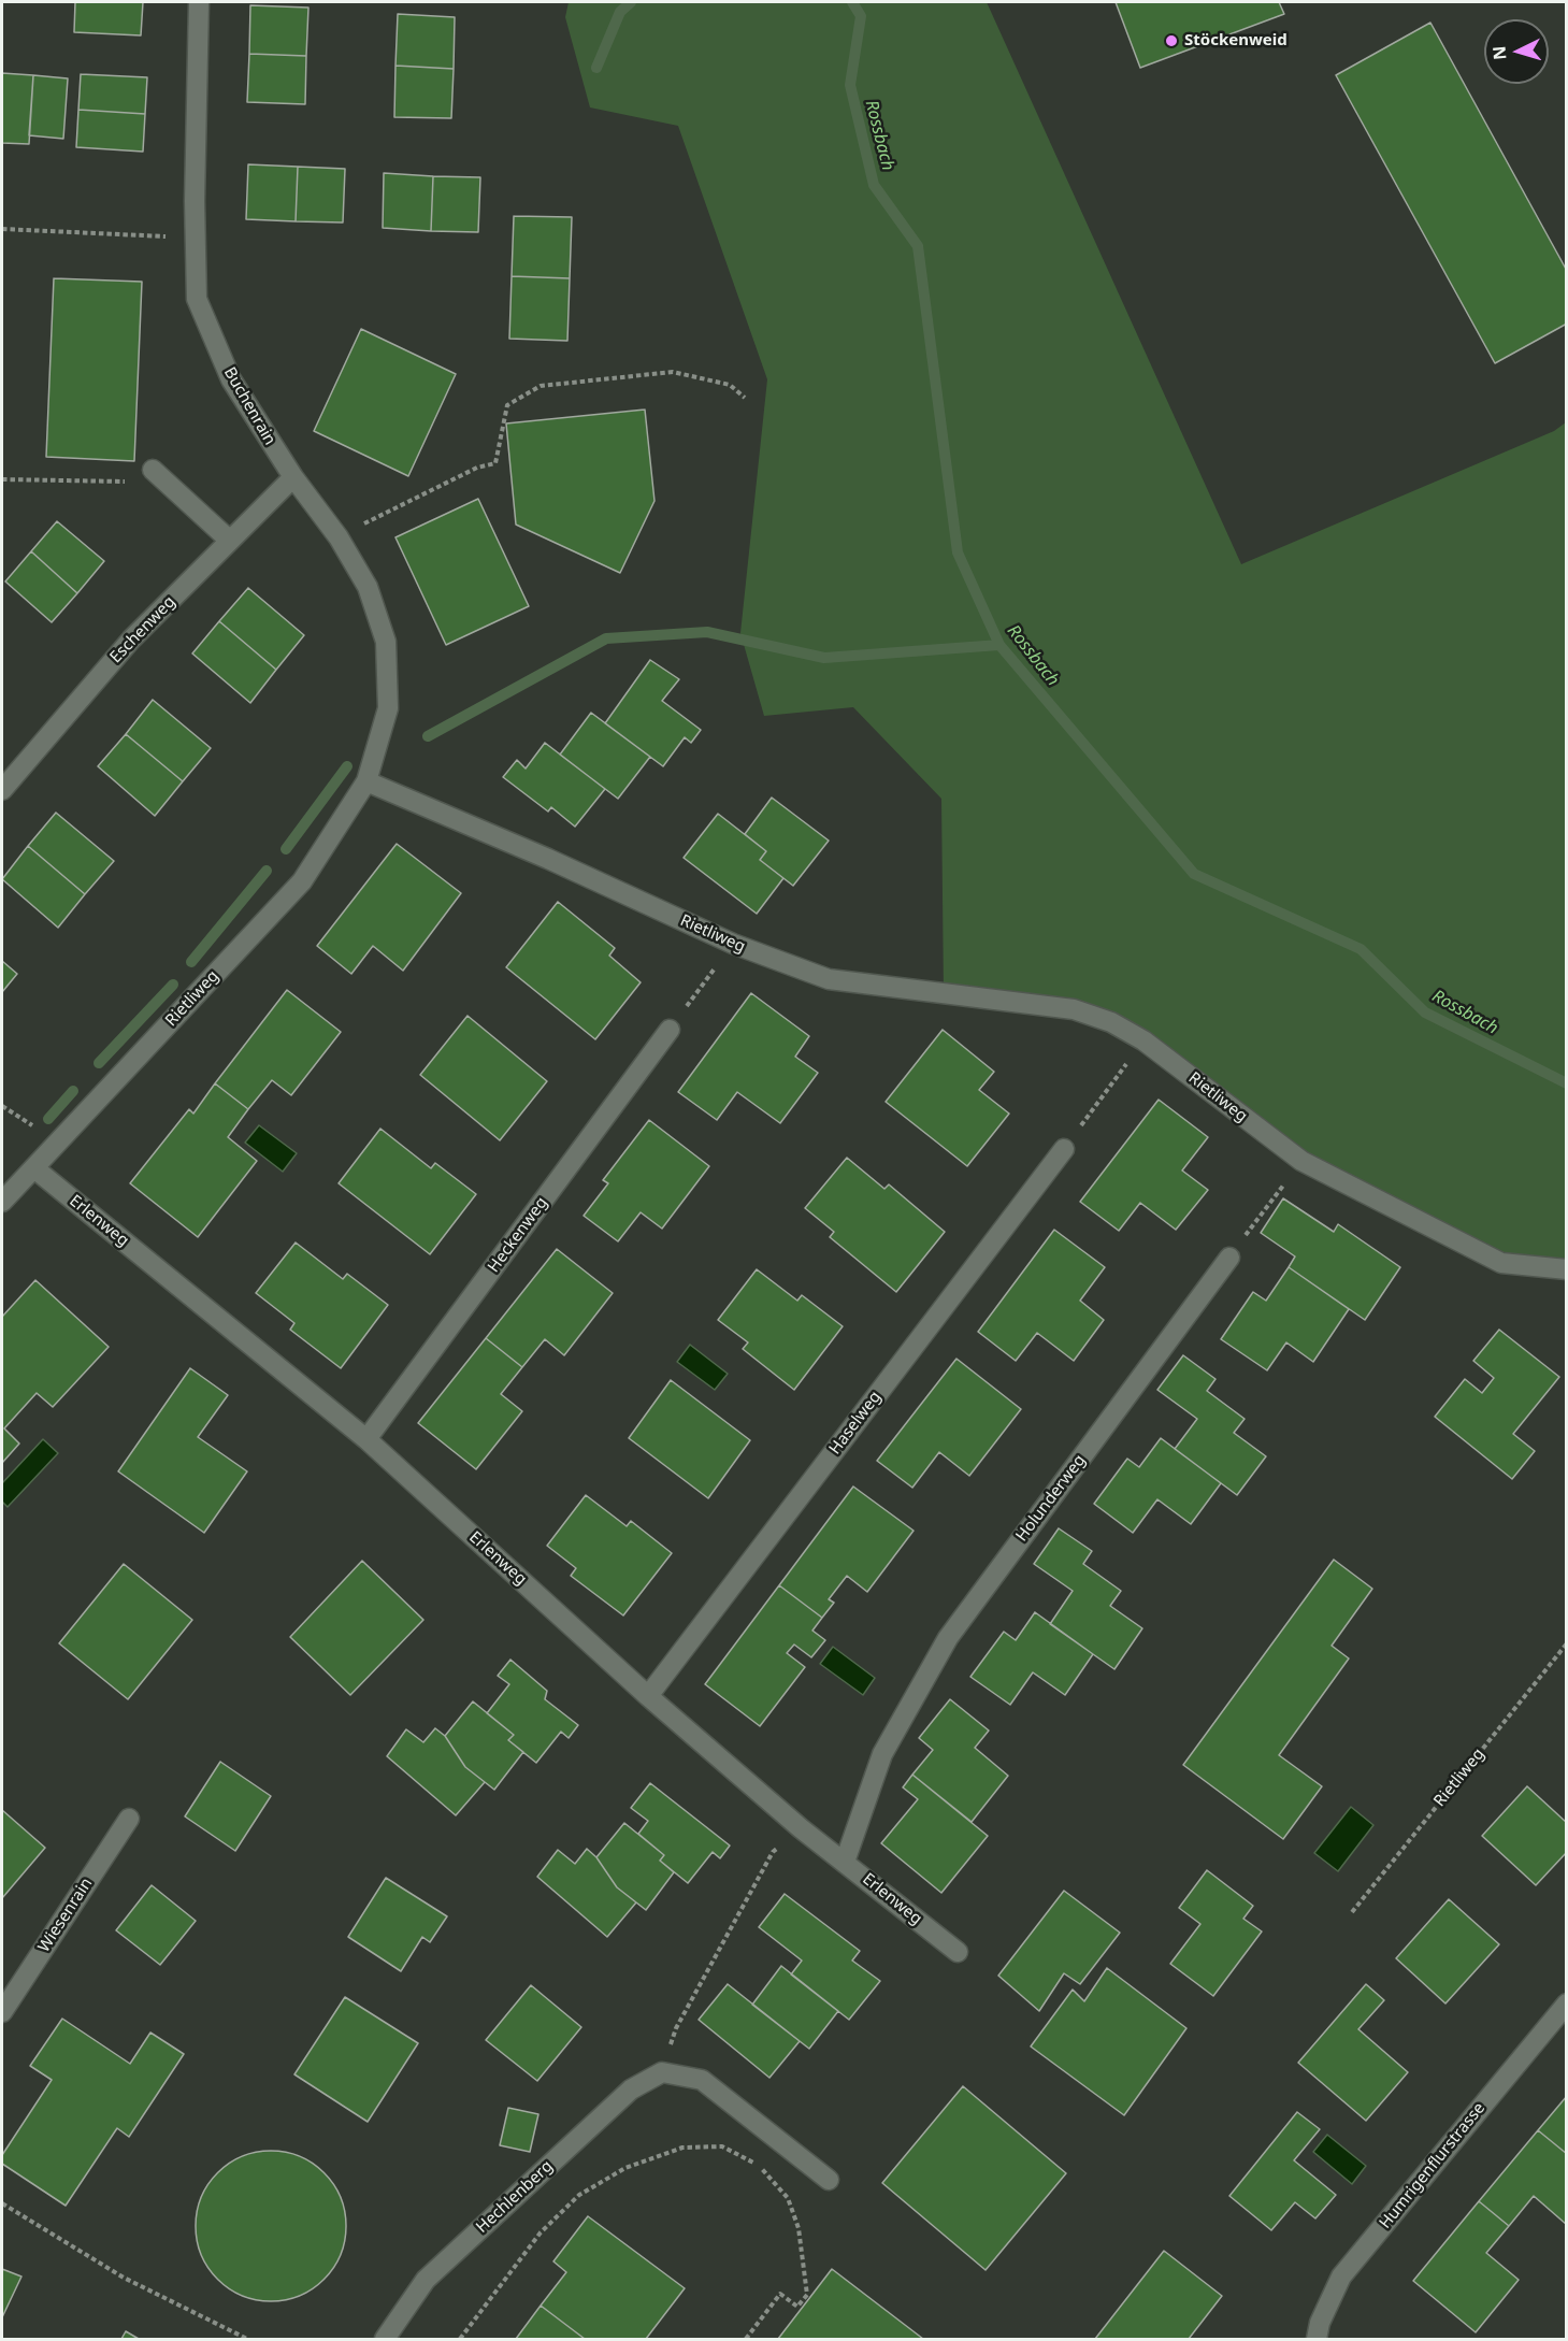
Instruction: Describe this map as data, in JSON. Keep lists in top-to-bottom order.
{
  "streets": {
    "street": [
      "Buchenrain",
      "Eschenweg",
      "Rietliweg",
      "Erlenweg",
      "Heckenweg",
      "Haselweg",
      "Holunderweg",
      "Wiesenrain",
      "Humrigenflurstrasse",
      "Hechlenberg"
    ]
  },
  "crossings": [
    ["Buchenrain", "Eschenweg"],
    ["Buchenrain", "Rietliweg"],
    ["Rietliweg", "Erlenweg"],
    ["Erlenweg", "Heckenweg"],
    ["Erlenweg", "Haselweg"],
    ["Erlenweg", "Holunderweg"]
  ],
  "water": ["Rossbach"],
  "places": ["Stöckenweid"],
  "north": "left"
}
